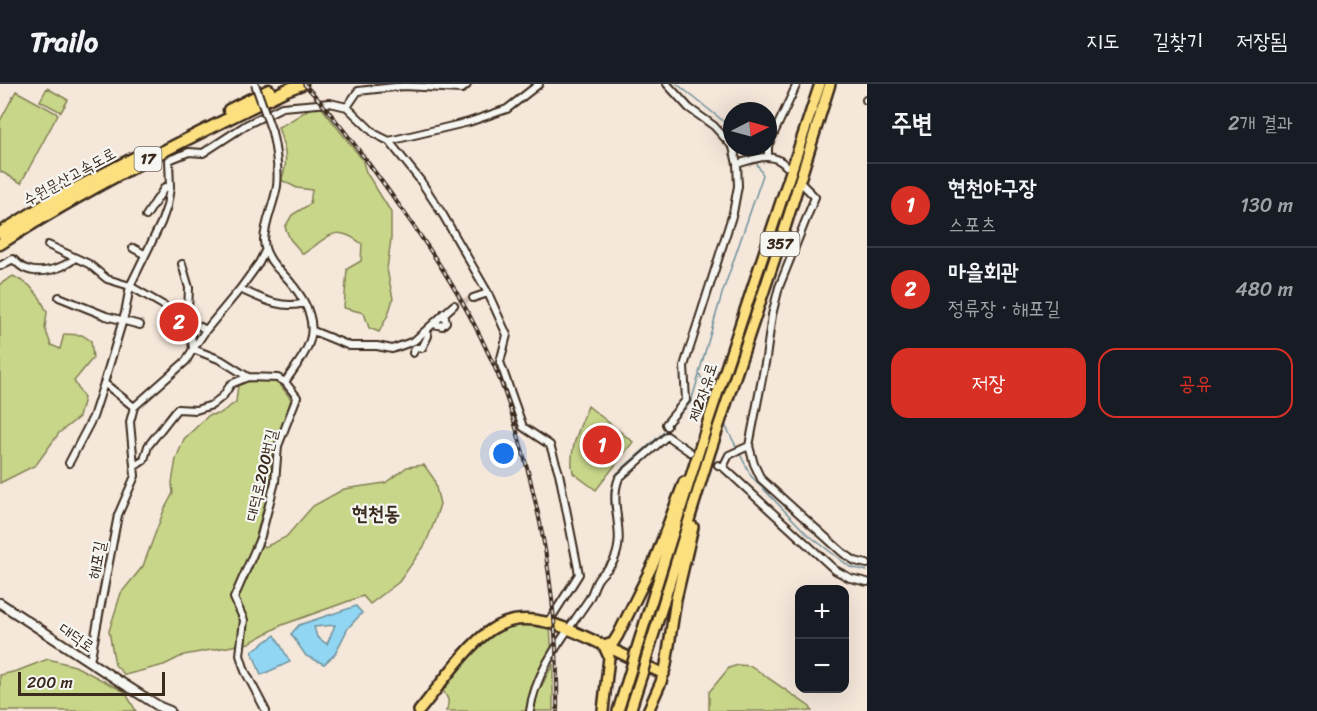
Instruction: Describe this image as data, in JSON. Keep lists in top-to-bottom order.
{
  "streets": {
    "highway": [
      "17",
      "수원문산고속도로",
      "357",
      "제2자유로"
    ],
    "street": ["대덕로200번길", "해포길", "대덕로"]
  },
  "crossings": [
    ["해포길", "대덕로"]
  ],
  "districts": ["현천동"],
  "scale_bar": "200 m",
  "north": "right",
  "page": {
    "header": "Trailo",
    "nav": ["지도", "길찾기", "저장됨"],
    "heading": ["주변", "2개 결과"],
    "list": [
      {
        "mark": "1",
        "name": "현천야구장",
        "note": "스포츠",
        "value": "130 m"
      },
      {
        "mark": "2",
        "name": "마을회관",
        "note": "정류장 · 해포길",
        "value": "480 m"
      }
    ],
    "pins": ["2", "1"],
    "buttons": ["저장", "공유"],
    "map_buttons": ["+", "−"],
    "scale": "200 m"
  }
}
